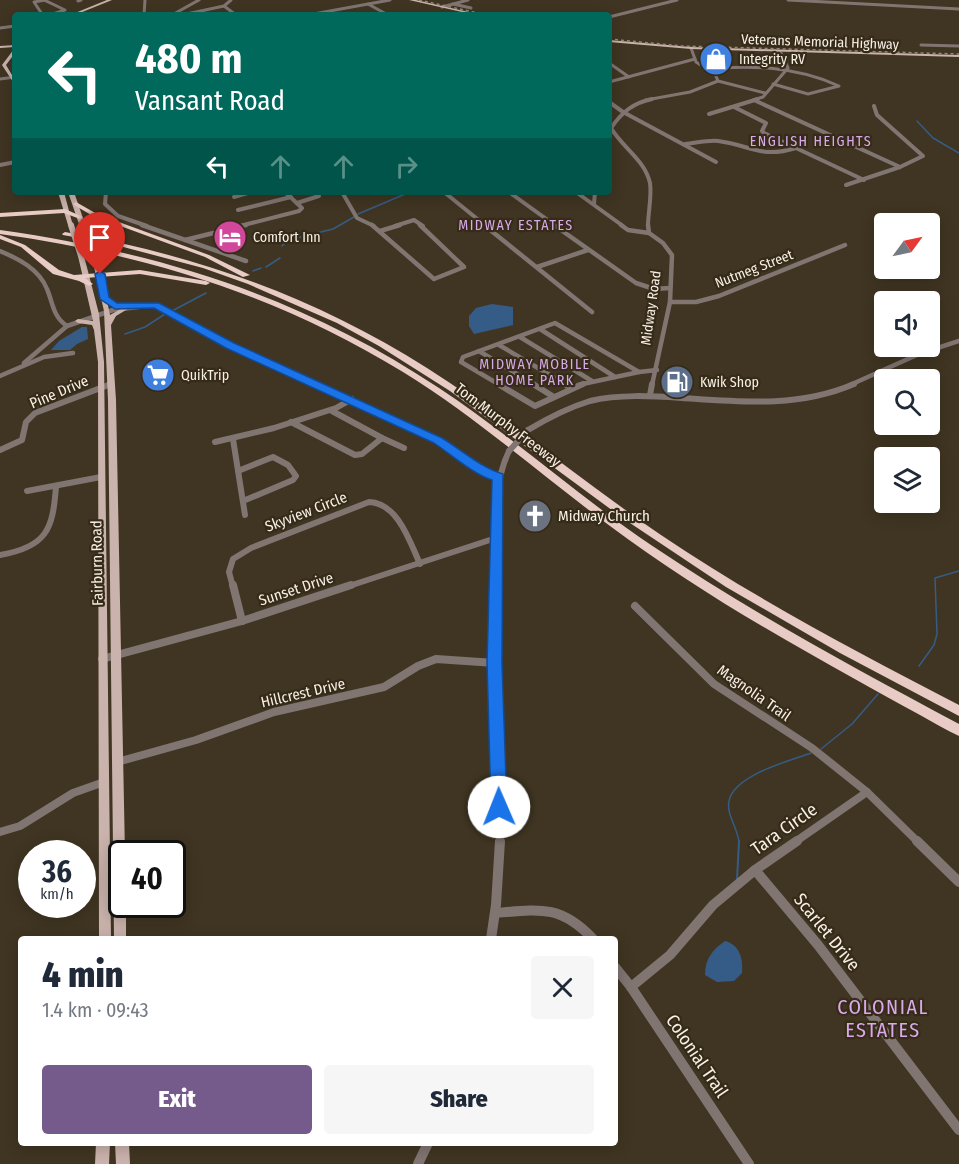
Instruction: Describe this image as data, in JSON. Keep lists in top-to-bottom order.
{
  "streets": {
    "highway": ["Tom Murphy Freeway"],
    "main road": ["Veterans Memorial Highway", "Fairburn Road"],
    "street": [
      "Nutmeg Street",
      "Midway Road",
      "Pine Drive",
      "Skyview Circle",
      "Sunset Drive",
      "Hillcrest Drive",
      "Magnolia Trail",
      "Tara Circle",
      "Scarlet Drive",
      "Colonial Trail"
    ]
  },
  "crossings": [
    ["Nutmeg Street", "Midway Road"],
    ["Pine Drive", "Fairburn Road"],
    ["Skyview Circle", "Sunset Drive"],
    ["Fairburn Road", "Sunset Drive"],
    ["Fairburn Road", "Hillcrest Drive"],
    ["Magnolia Trail", "Tara Circle"],
    ["Tara Circle", "Scarlet Drive"],
    ["Tara Circle", "Colonial Trail"]
  ],
  "districts": [
    "ENGLISH HEIGHTS",
    "MIDWAY ESTATES",
    "MIDWAY MOBILE HOME PARK",
    "COLONIAL ESTATES"
  ],
  "places": {
    "shop": ["Integrity RV"],
    "hotel": ["Comfort Inn"],
    "supermarket": ["QuikTrip"],
    "fuel station": ["Kwik Shop"],
    "church": ["Midway Church"]
  },
  "north": "top right",
  "page": {
    "turn": ["480 m", "Vansant Road"],
    "speed": "36 km/h",
    "limit": "40",
    "heading": ["4 min", "1.4 km · 09:43"],
    "buttons": ["Exit", "Share"]
  }
}
